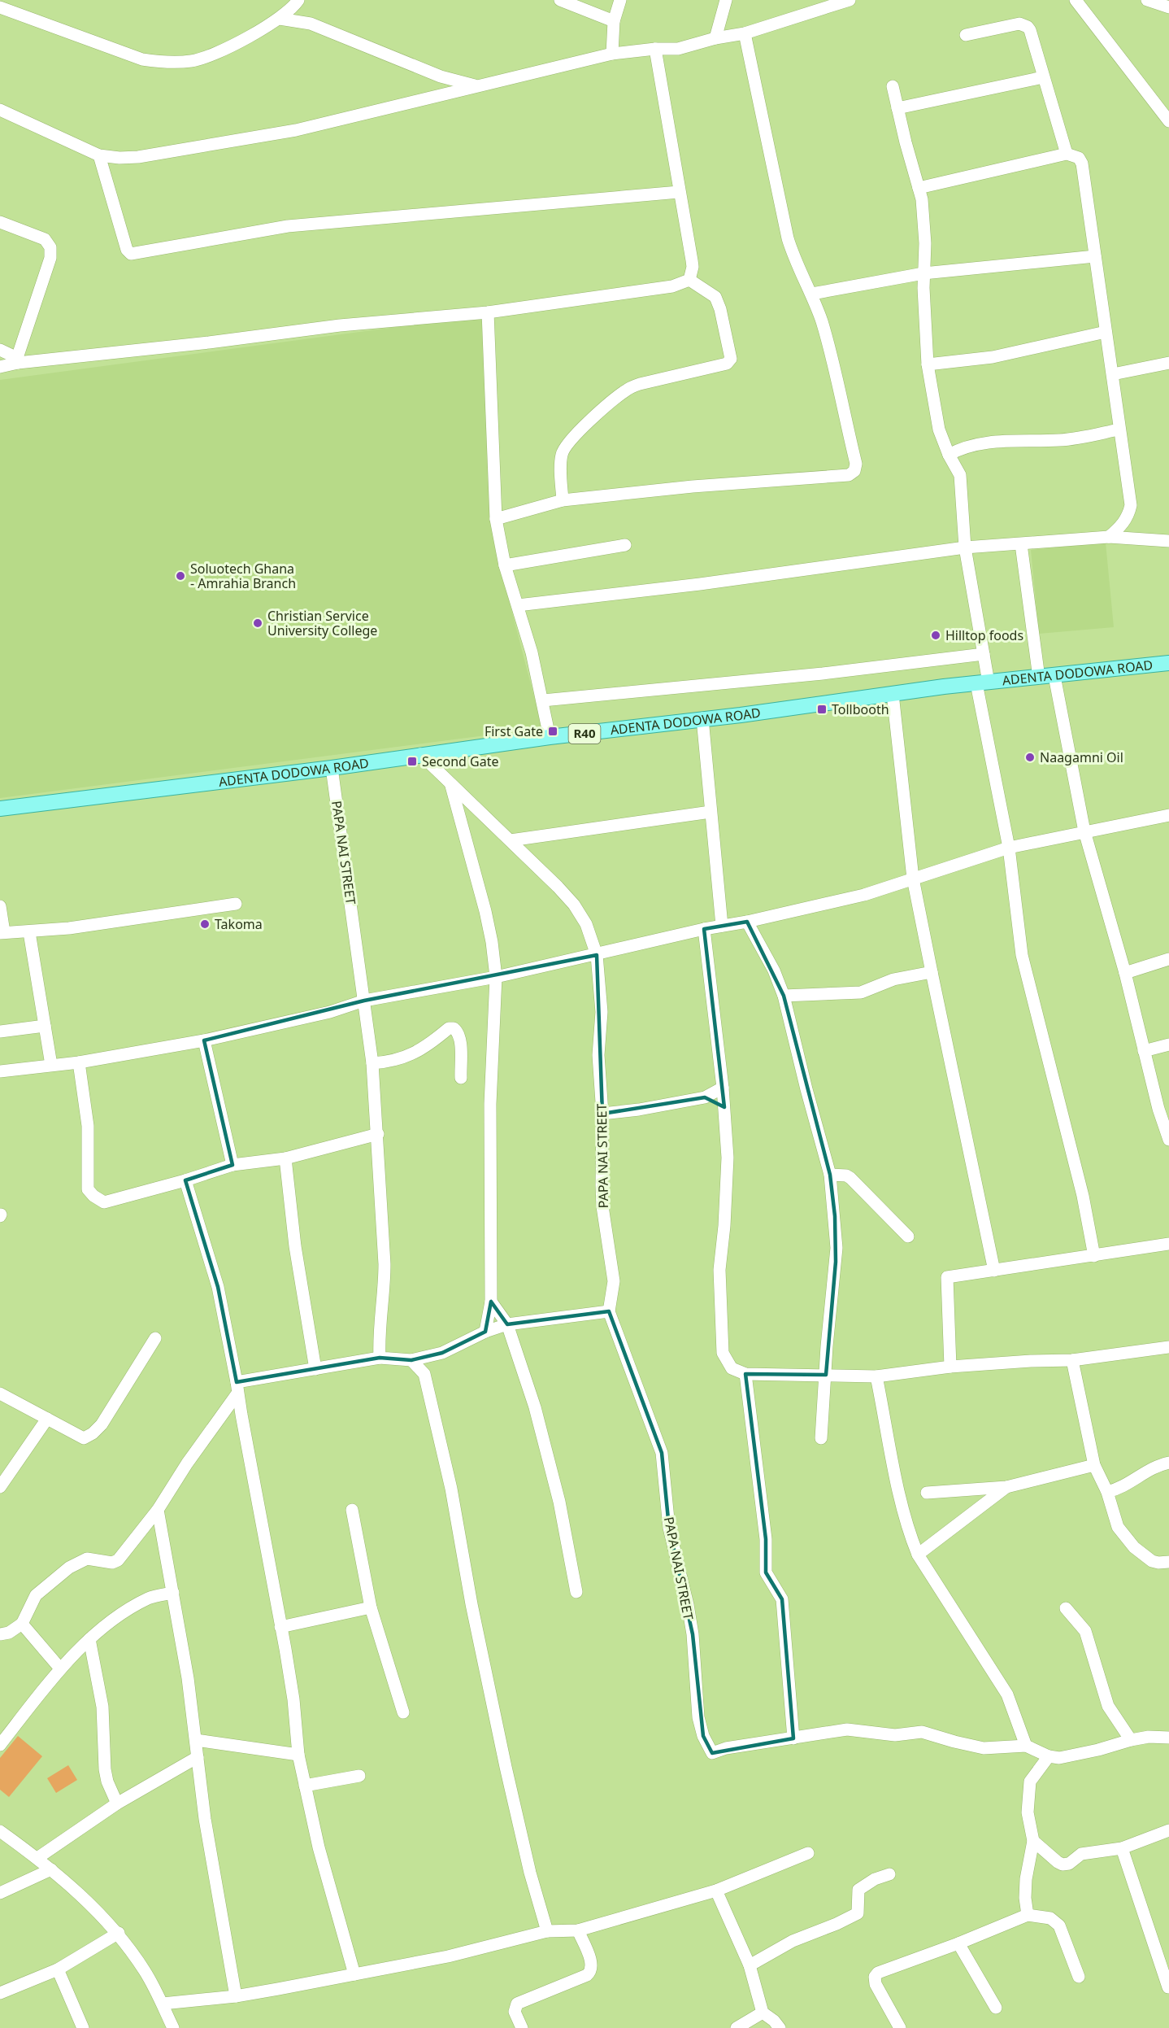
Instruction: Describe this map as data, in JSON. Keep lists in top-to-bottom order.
{
  "streets": {
    "main road": ["ADENTA DODOWA ROAD", "R40"],
    "street": ["PAPA NAI STREET"]
  },
  "crossings": [
    ["ADENTA DODOWA ROAD", "PAPA NAI STREET"]
  ],
  "places": {
    "other": [
      "Soluotech Ghana - Amrahia Branch",
      "Christian Service University College",
      "Hilltop foods",
      "Naagamni Oil",
      "Takoma"
    ],
    "transit": ["Tollbooth", "First Gate", "Second Gate"]
  }
}
